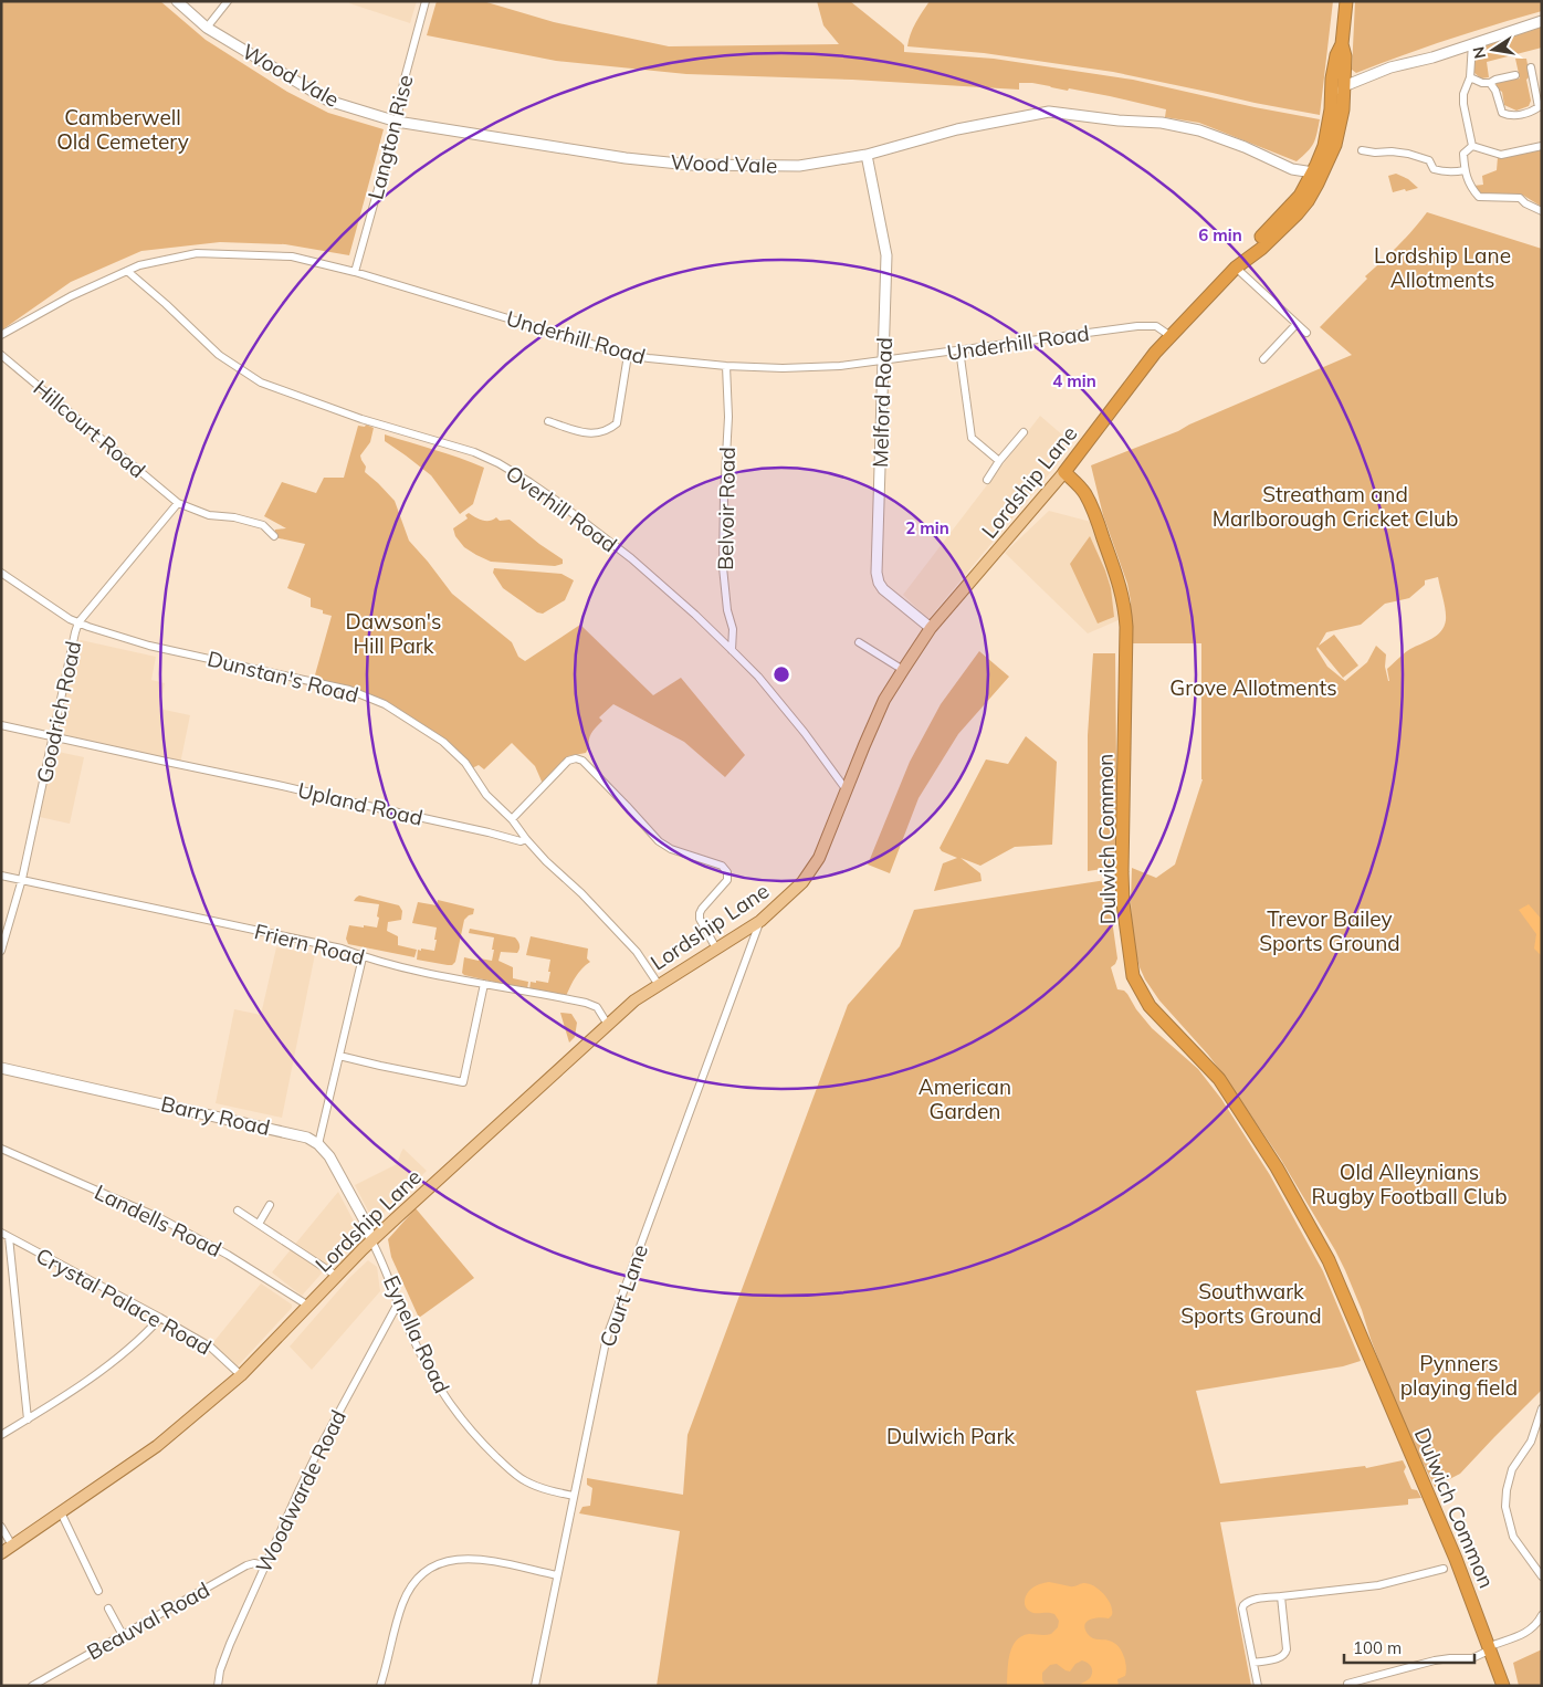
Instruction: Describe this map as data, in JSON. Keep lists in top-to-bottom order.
{
  "streets": {
    "highway": ["Lordship Lane", "Dulwich Common"],
    "street": [
      "Wood Vale",
      "Langton Rise",
      "Underhill Road",
      "Melford Road",
      "Hillcourt Road",
      "Overhill Road",
      "Belvoir Road",
      "Dunstan's Road",
      "Goodrich Road",
      "Upland Road",
      "Friern Road",
      "Barry Road",
      "Landells Road",
      "Court Lane",
      "Crystal Palace Road",
      "Eynella Road",
      "Woodwarde Road",
      "Beauval Road"
    ]
  },
  "crossings": [
    ["Wood Vale", "Langton Rise"],
    ["Wood Vale", "Melford Road"],
    ["Wood Vale", "Lordship Lane"],
    ["Langton Rise", "Underhill Road"],
    ["Underhill Road", "Melford Road"],
    ["Underhill Road", "Lordship Lane"],
    ["Underhill Road", "Overhill Road"],
    ["Underhill Road", "Belvoir Road"],
    ["Melford Road", "Lordship Lane"],
    ["Hillcourt Road", "Goodrich Road"],
    ["Lordship Lane", "Overhill Road"],
    ["Lordship Lane", "Dulwich Common"],
    ["Lordship Lane", "Friern Road"],
    ["Lordship Lane", "Landells Road"],
    ["Lordship Lane", "Court Lane"],
    ["Lordship Lane", "Crystal Palace Road"],
    ["Lordship Lane", "Eynella Road"],
    ["Overhill Road", "Belvoir Road"],
    ["Dunstan's Road", "Goodrich Road"],
    ["Dunstan's Road", "Upland Road"],
    ["Goodrich Road", "Upland Road"],
    ["Goodrich Road", "Friern Road"],
    ["Court Lane", "Eynella Road"],
    ["Eynella Road", "Woodwarde Road"],
    ["Woodwarde Road", "Beauval Road"]
  ],
  "parks": [
    "Camberwell Old Cemetery",
    "Lordship Lane Allotments",
    "Streatham and Marlborough Cricket Club",
    "Dawson's Hill Park",
    "Grove Allotments",
    "Trevor Bailey Sports Ground",
    "American Garden",
    "Old Alleynians Rugby Football Club",
    "Southwark Sports Ground",
    "Pynners playing field",
    "Dulwich Park"
  ],
  "scale_bar": "100 m",
  "north": "left",
  "rings": ["6 min", "4 min", "2 min"]
}
